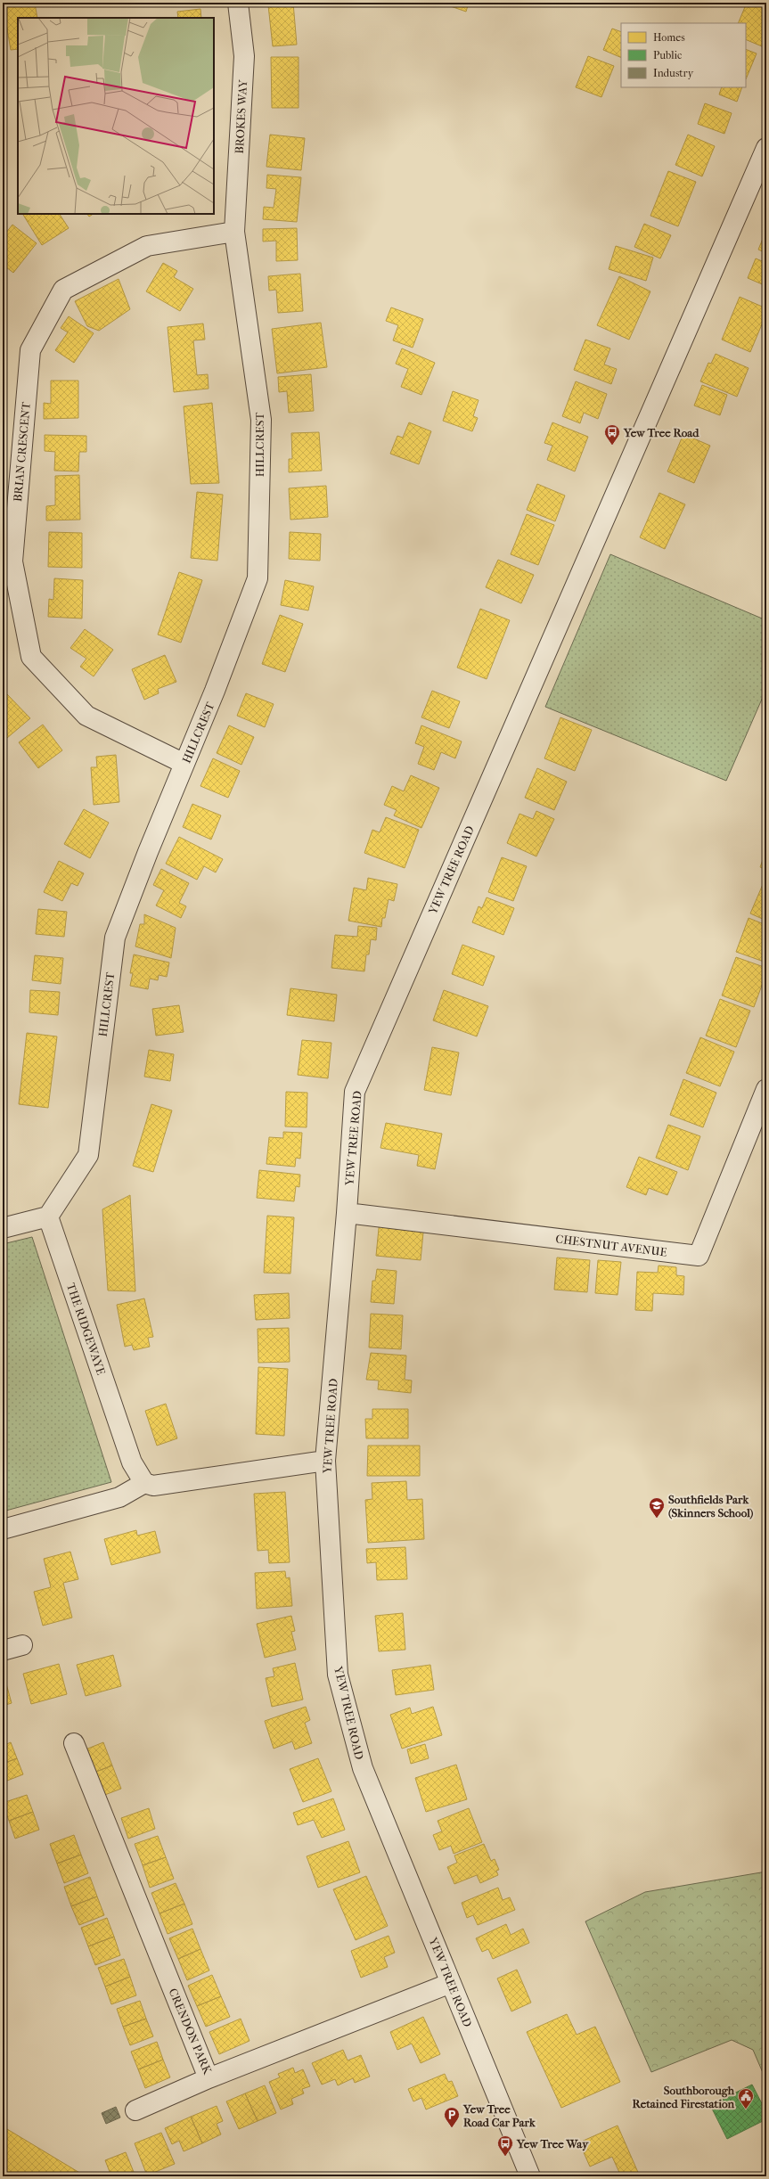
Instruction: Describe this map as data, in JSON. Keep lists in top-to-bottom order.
{
  "streets": {
    "street": [
      "BROKES WAY",
      "HILLCREST",
      "BRIAN CRESCENT",
      "YEW TREE ROAD",
      "CHESTNUT AVENUE",
      "THE RIDGEWAYE",
      "CRENDON PARK"
    ]
  },
  "crossings": [
    ["BROKES WAY", "HILLCREST"],
    ["BROKES WAY", "BRIAN CRESCENT"],
    ["HILLCREST", "BRIAN CRESCENT"],
    ["HILLCREST", "THE RIDGEWAYE"],
    ["YEW TREE ROAD", "CHESTNUT AVENUE"],
    ["YEW TREE ROAD", "CRENDON PARK"]
  ],
  "places": {
    "bus stop": ["Yew Tree Road", "Yew Tree Way"],
    "school or university": ["Southfields Park (Skinners School)"],
    "public building": ["Southborough Retained Firestation"],
    "parking": ["Yew Tree Road Car Park"]
  },
  "legend": ["Homes", "Public", "Industry"]
}
